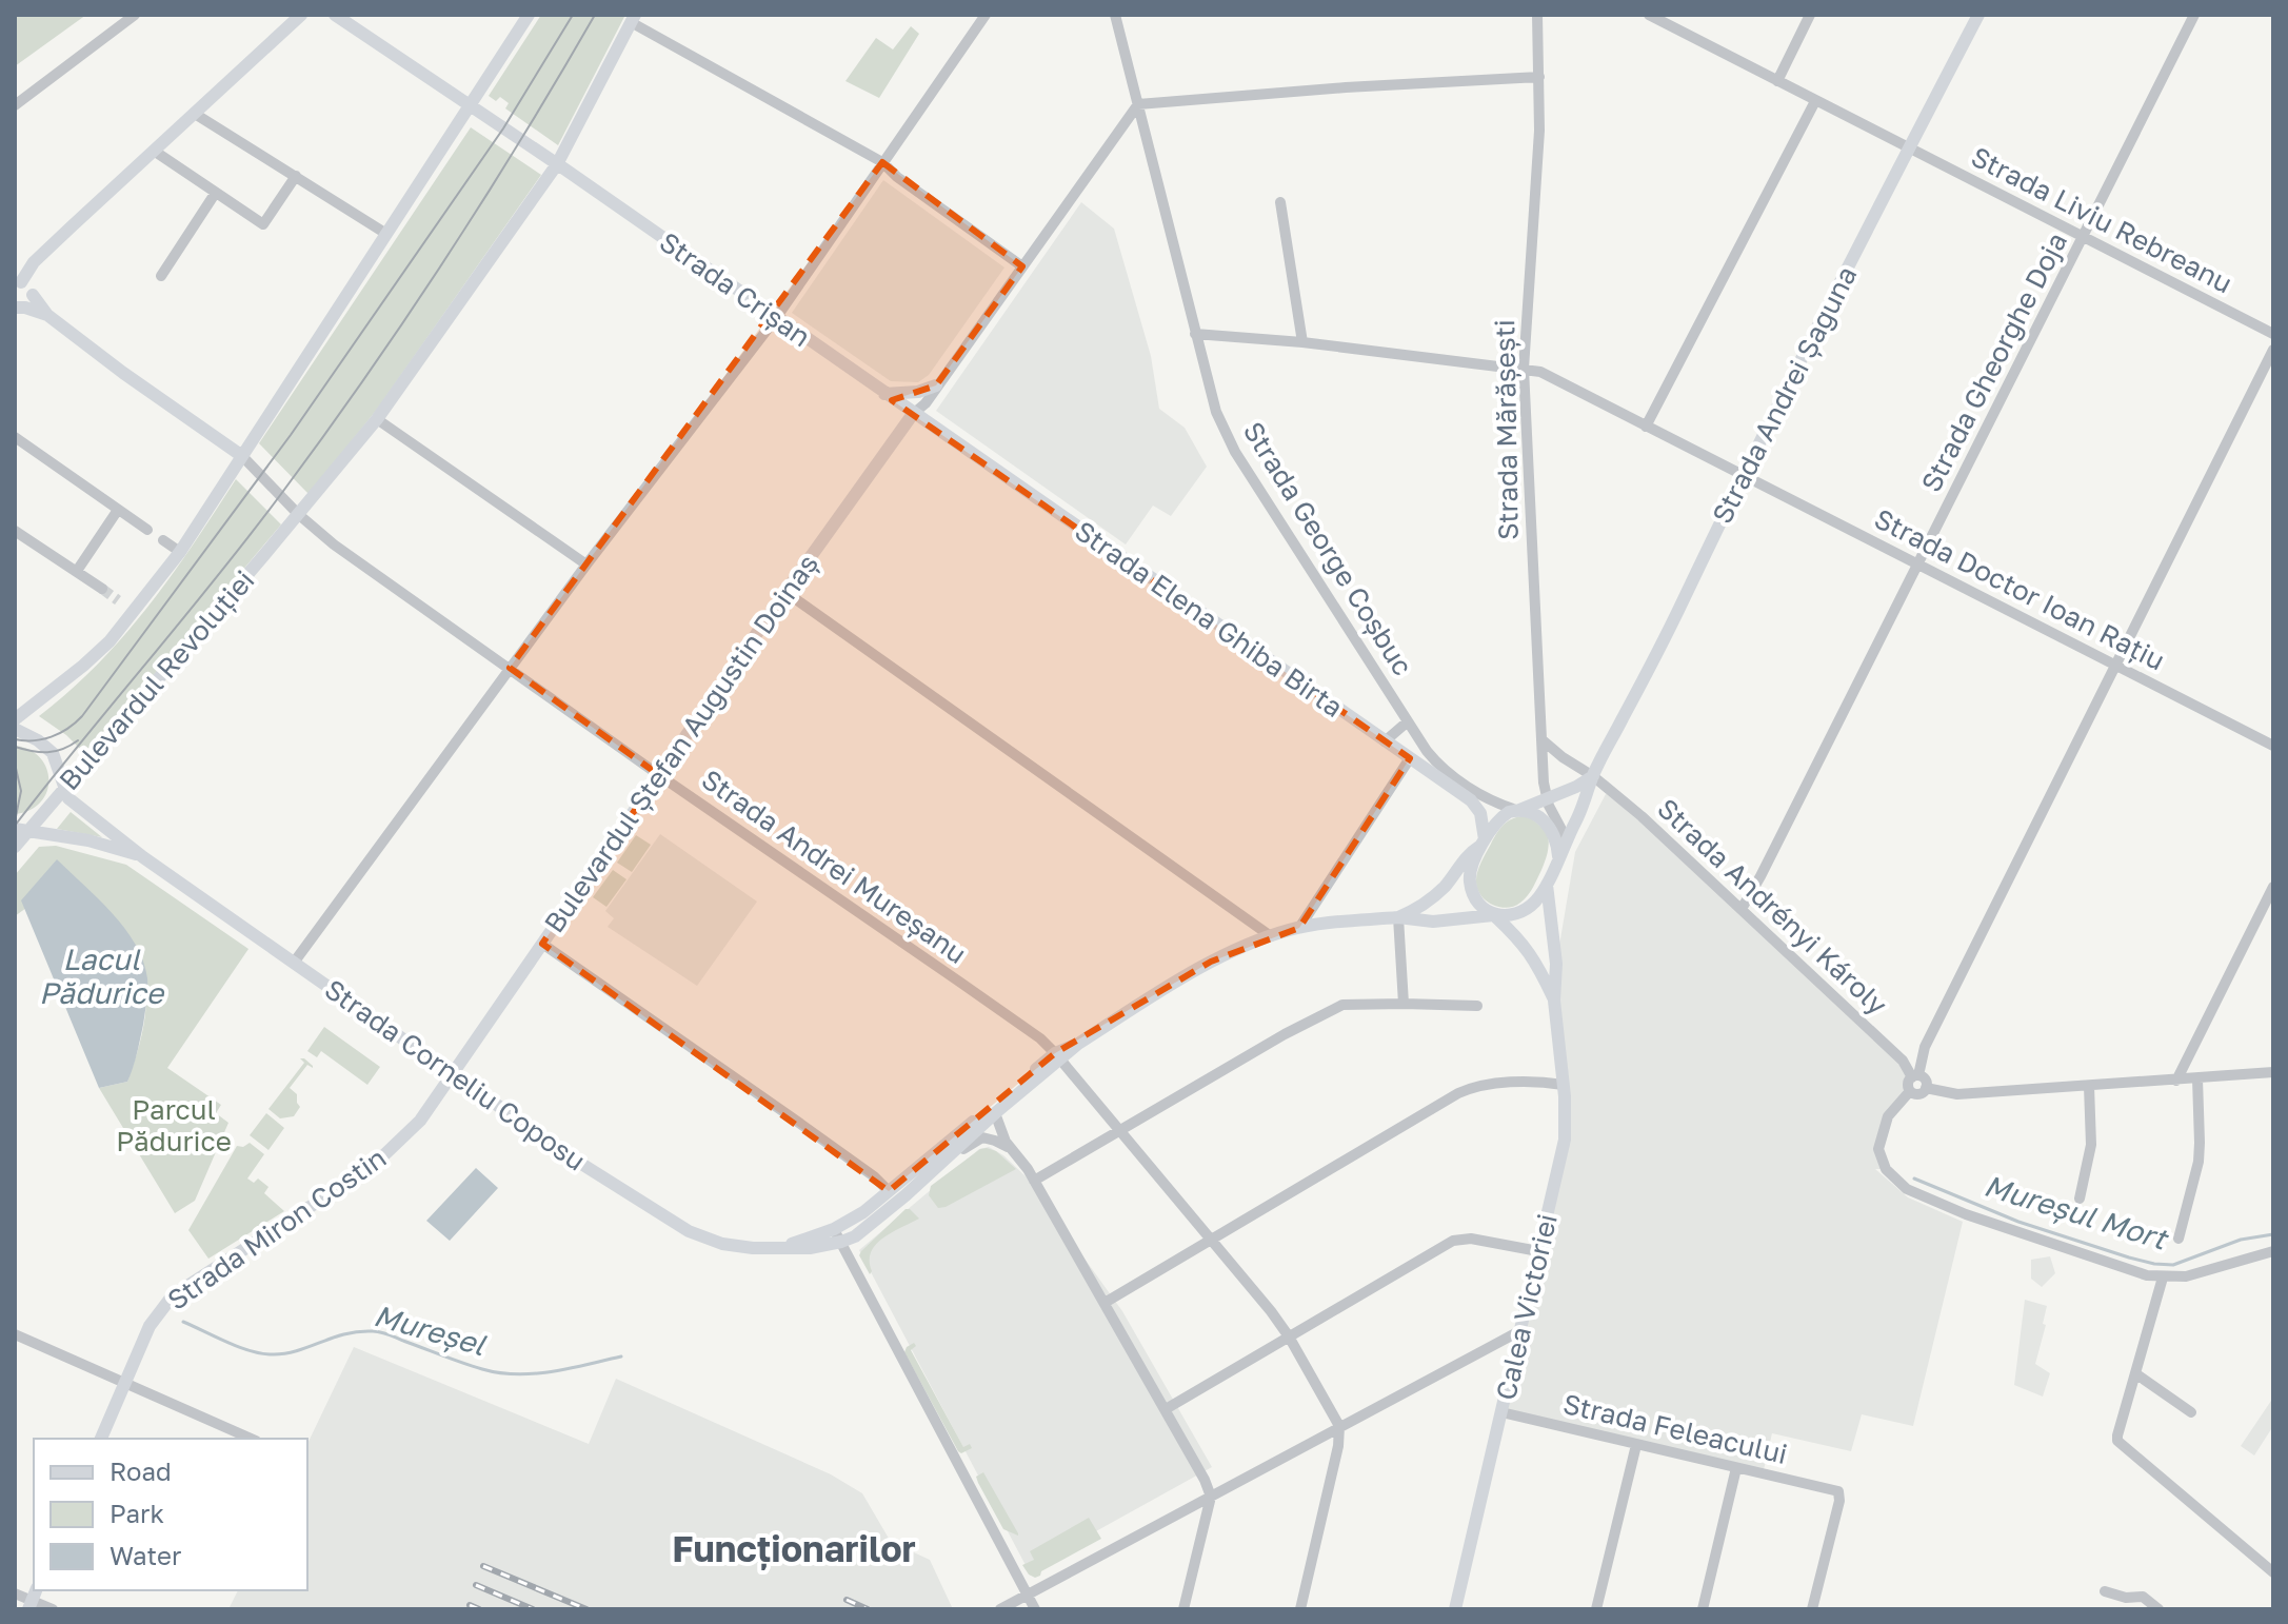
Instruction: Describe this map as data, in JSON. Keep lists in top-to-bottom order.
{
  "streets": {
    "main road": [
      "Strada Crișan",
      "Strada Andrei Șaguna",
      "Strada Elena Ghiba Birta",
      "Bulevardul Revoluției",
      "Bulevardul Ștefan Augustin Doinaș",
      "Strada Corneliu Coposu",
      "Strada Miron Costin",
      "Calea Victoriei"
    ],
    "street": [
      "Strada Liviu Rebreanu",
      "Strada Gheorghe Doja",
      "Strada Mărășești",
      "Strada George Coșbuc",
      "Strada Doctor Ioan Rațiu",
      "Strada Andrei Mureșanu",
      "Strada Andrényi Károly",
      "Strada Feleacului"
    ]
  },
  "crossings": [
    ["Strada Liviu Rebreanu", "Strada Gheorghe Doja"],
    ["Strada Liviu Rebreanu", "Strada Andrei Șaguna"],
    ["Strada Crișan", "Strada Elena Ghiba Birta"],
    ["Strada Crișan", "Bulevardul Revoluției"],
    ["Strada Crișan", "Bulevardul Ștefan Augustin Doinaș"],
    ["Strada Gheorghe Doja", "Strada Doctor Ioan Rațiu"],
    ["Strada Gheorghe Doja", "Strada Andrényi Károly"],
    ["Strada Andrei Șaguna", "Strada Mărășești"],
    ["Strada Andrei Șaguna", "Strada George Coșbuc"],
    ["Strada Andrei Șaguna", "Strada Doctor Ioan Rațiu"],
    ["Strada Andrei Șaguna", "Strada Elena Ghiba Birta"],
    ["Strada Andrei Șaguna", "Strada Andrényi Károly"],
    ["Strada Andrei Șaguna", "Calea Victoriei"],
    ["Strada Mărășești", "Strada Doctor Ioan Rațiu"],
    ["Strada George Coșbuc", "Strada Doctor Ioan Rațiu"],
    ["Strada George Coșbuc", "Strada Elena Ghiba Birta"],
    ["Strada George Coșbuc", "Calea Victoriei"],
    ["Strada Elena Ghiba Birta", "Bulevardul Ștefan Augustin Doinaș"],
    ["Strada Elena Ghiba Birta", "Calea Victoriei"],
    ["Bulevardul Revoluției", "Strada Andrei Mureșanu"],
    ["Bulevardul Revoluției", "Strada Corneliu Coposu"],
    ["Bulevardul Ștefan Augustin Doinaș", "Strada Andrei Mureșanu"],
    ["Bulevardul Ștefan Augustin Doinaș", "Strada Corneliu Coposu"],
    ["Bulevardul Ștefan Augustin Doinaș", "Strada Miron Costin"],
    ["Strada Corneliu Coposu", "Strada Miron Costin"],
    ["Calea Victoriei", "Strada Feleacului"]
  ],
  "districts": ["Funcționarilor"],
  "water": ["Lacul Pădurice", "Mureșul Mort", "Mureșel"],
  "parks": ["Parcul Pădurice"],
  "legend": ["Road", "Park", "Water"]
}
